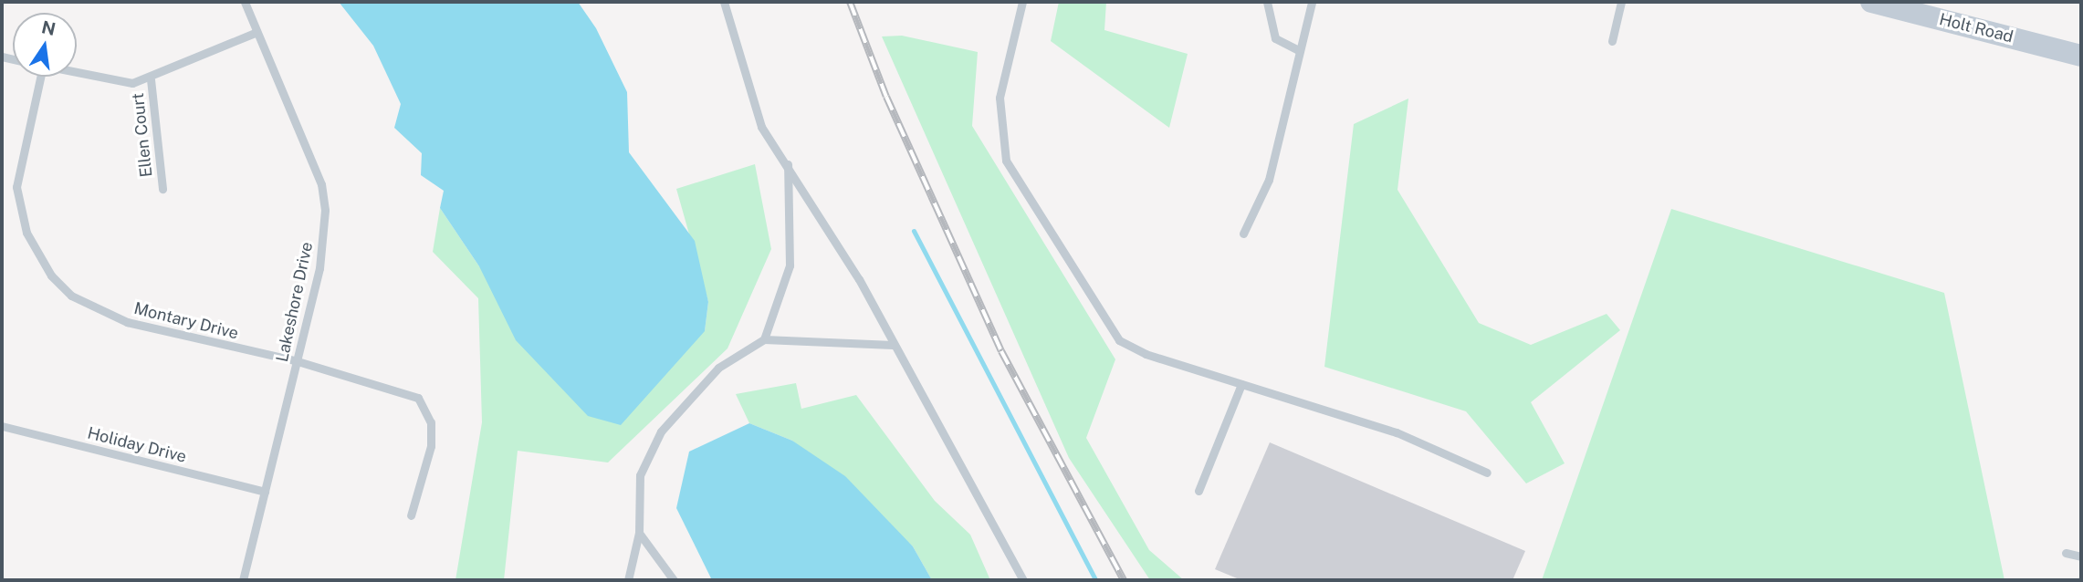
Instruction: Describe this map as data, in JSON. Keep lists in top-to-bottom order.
{
  "streets": {
    "main road": ["Holt Road"],
    "lane": [
      "Ellen Court",
      "Lakeshore Drive",
      "Montary Drive",
      "Holiday Drive"
    ]
  },
  "crossings": [
    ["Lakeshore Drive", "Montary Drive"],
    ["Lakeshore Drive", "Holiday Drive"]
  ],
  "north": "top"
}
